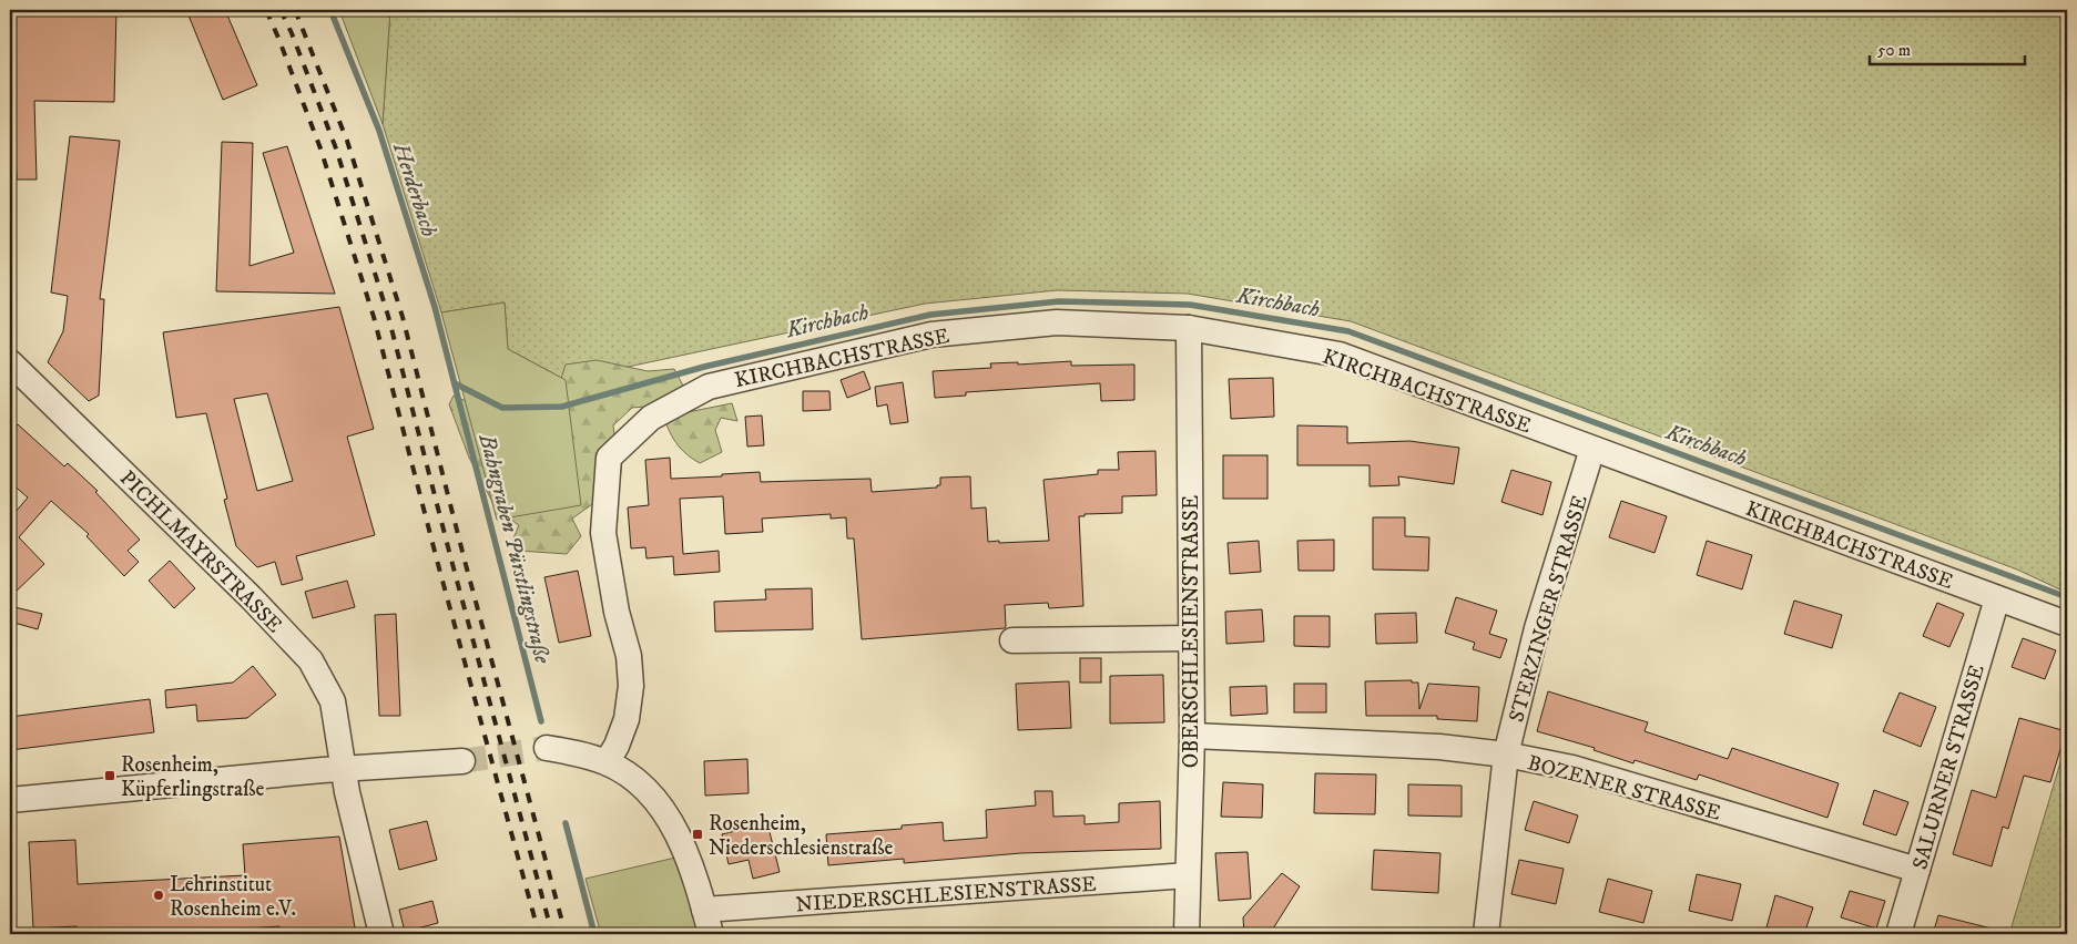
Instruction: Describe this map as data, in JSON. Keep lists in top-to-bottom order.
{
  "streets": {
    "street": [
      "KIRCHBACHSTRASSE",
      "PICHLMAYRSTRASSE",
      "STERZINGER STRASSE",
      "OBERSCHLESIENSTRASSE",
      "SALURNER STRASSE",
      "BOZENER STRASSE",
      "NIEDERSCHLESIENSTRASSE"
    ]
  },
  "crossings": [
    ["KIRCHBACHSTRASSE", "STERZINGER STRASSE"],
    ["KIRCHBACHSTRASSE", "OBERSCHLESIENSTRASSE"],
    ["KIRCHBACHSTRASSE", "SALURNER STRASSE"],
    ["STERZINGER STRASSE", "BOZENER STRASSE"],
    ["OBERSCHLESIENSTRASSE", "BOZENER STRASSE"],
    ["OBERSCHLESIENSTRASSE", "NIEDERSCHLESIENSTRASSE"],
    ["SALURNER STRASSE", "BOZENER STRASSE"]
  ],
  "water": ["Herderbach", "Kirchbach", "Bahngraben Pürstlingstraße"],
  "places": {
    "transit": ["Rosenheim, Küpferlingstraße", "Rosenheim, Niederschlesienstraße"],
    "other": ["Lehrinstitut Rosenheim e.V."]
  },
  "scale_bar": "50 m"
}
